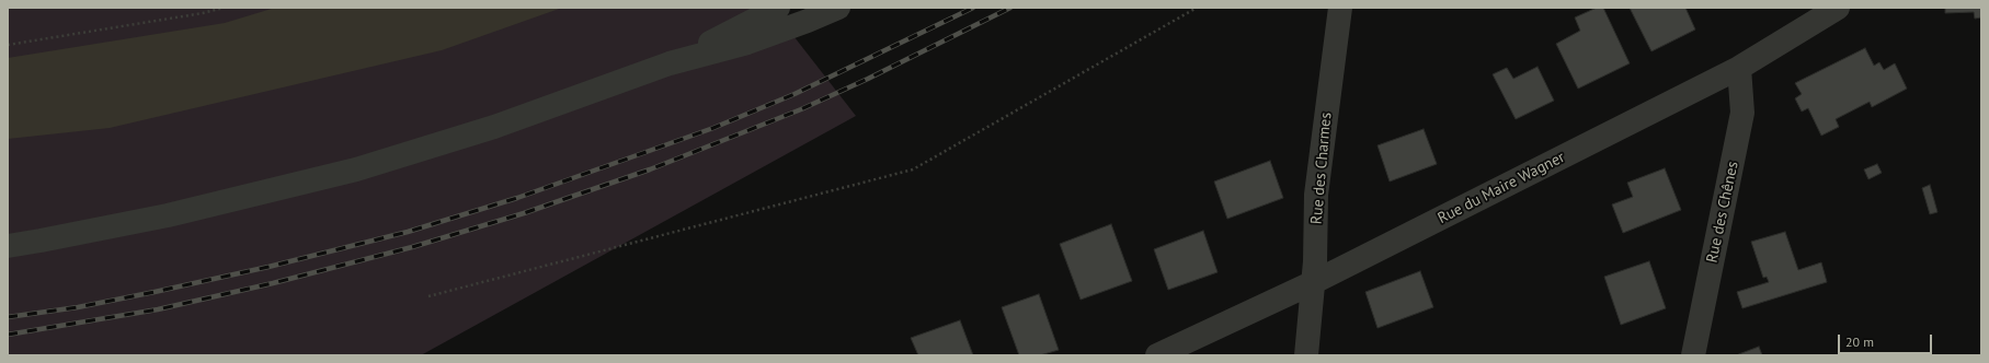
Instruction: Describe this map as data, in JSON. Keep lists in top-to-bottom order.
{
  "streets": {
    "street": ["Rue des Charmes", "Rue du Maire Wagner", "Rue des Chênes"]
  },
  "crossings": [
    ["Rue des Charmes", "Rue du Maire Wagner"],
    ["Rue du Maire Wagner", "Rue des Chênes"]
  ],
  "scale_bar": "20 m"
}
